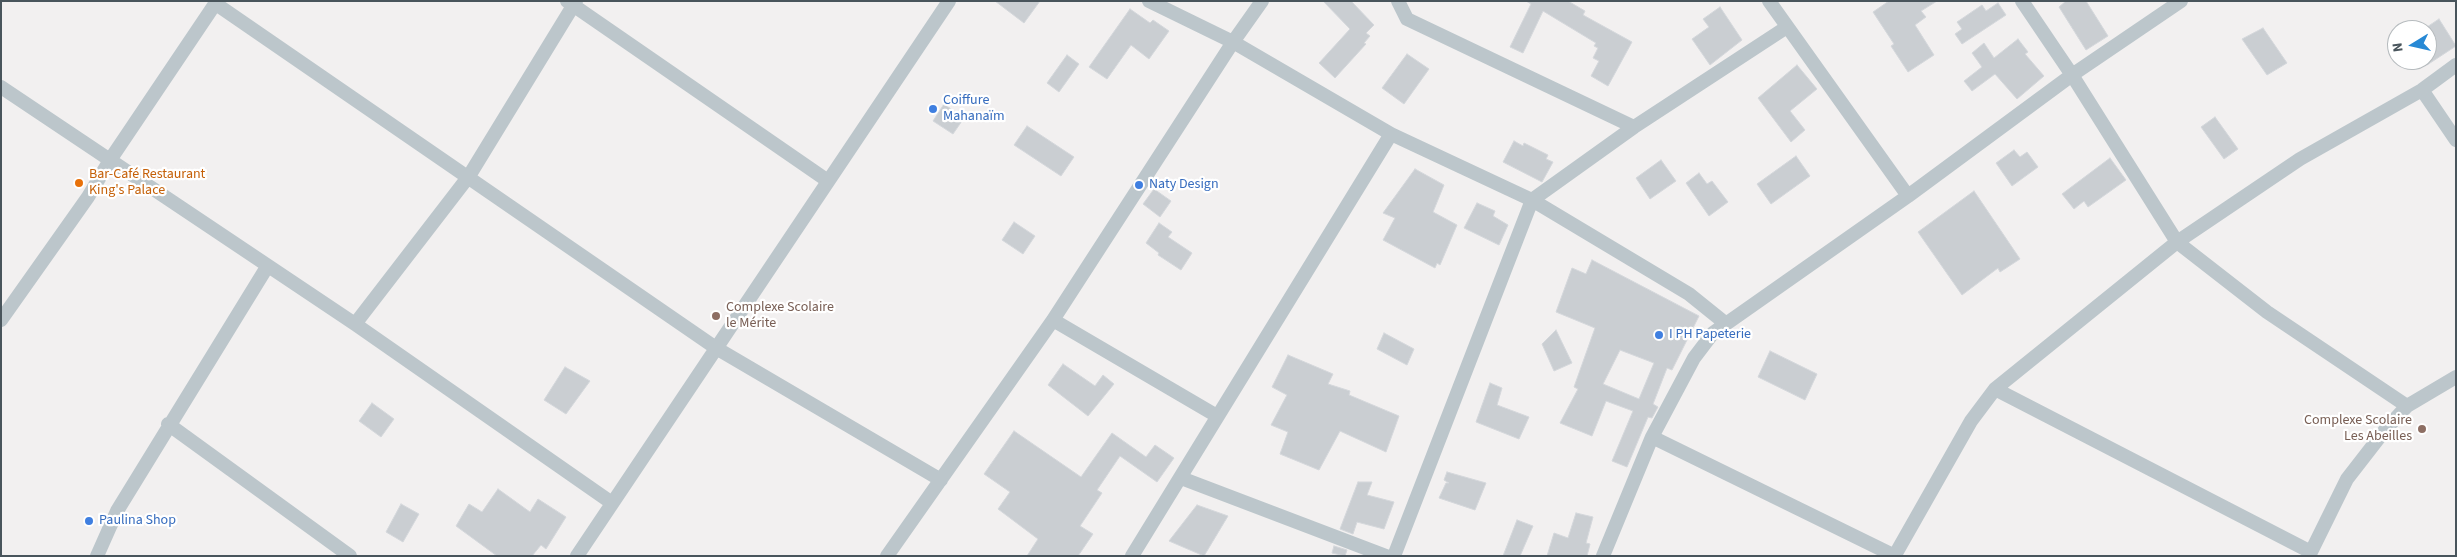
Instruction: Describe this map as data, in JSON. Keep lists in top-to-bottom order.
{
  "places": [
    "Coiffure Mahanaïm",
    "Bar-Café Restaurant King's Palace",
    "Naty Design",
    "Complexe Scolaire le Mérite",
    "I PH Papeterie",
    "Complexe Scolaire Les Abeilles",
    "Paulina Shop"
  ],
  "north": "left"
}
